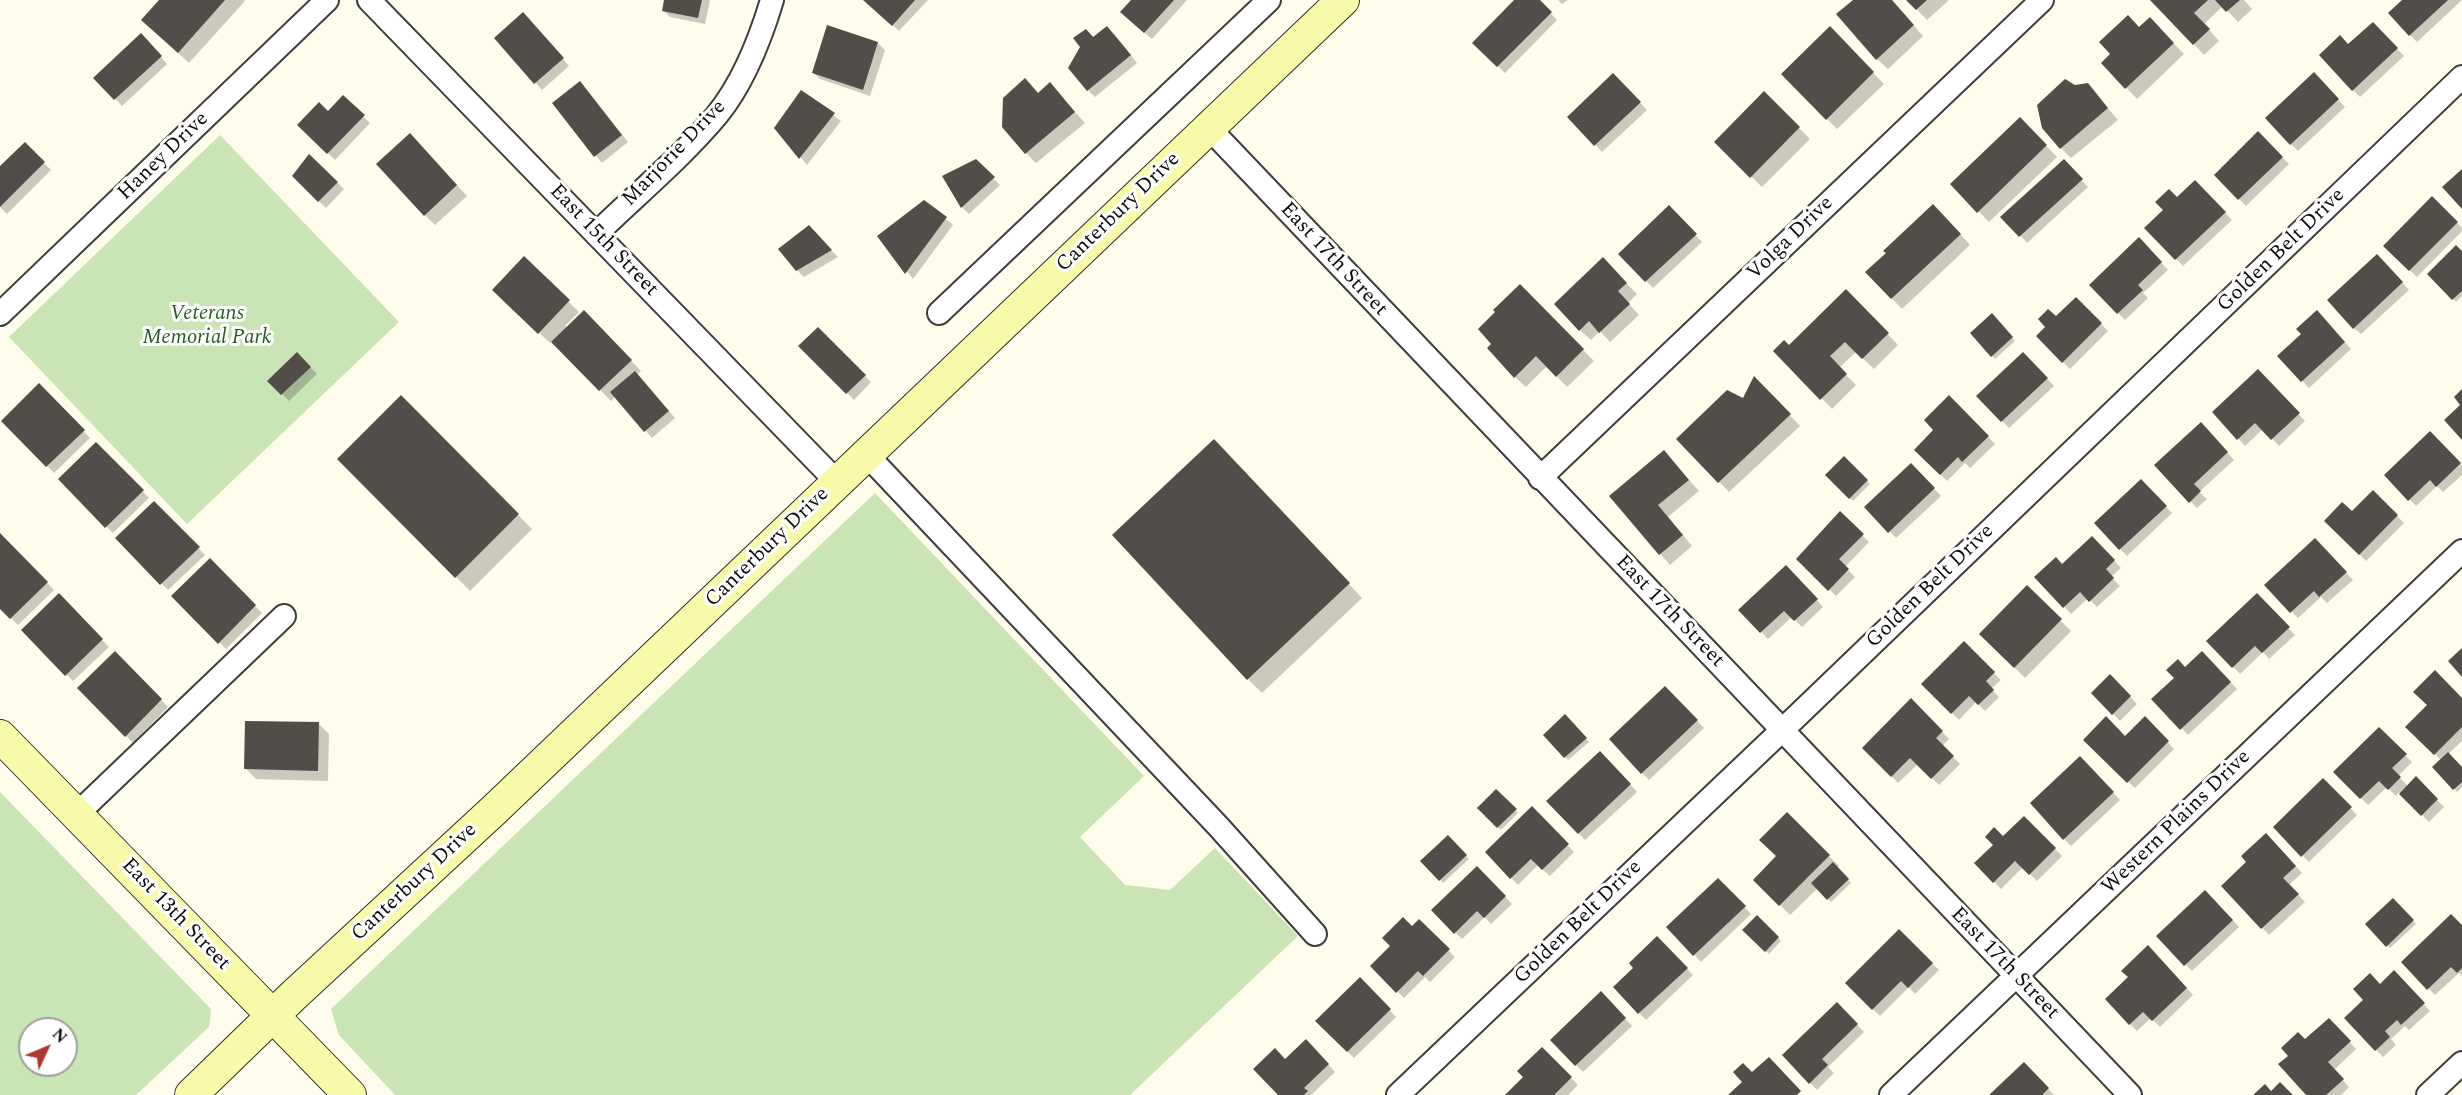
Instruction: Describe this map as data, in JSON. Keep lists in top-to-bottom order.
{
  "streets": {
    "main road": ["Canterbury Drive", "East 13th Street"],
    "street": [
      "Marjorie Drive",
      "Haney Drive",
      "Volga Drive",
      "East 15th Street",
      "Golden Belt Drive",
      "East 17th Street",
      "Western Plains Drive"
    ]
  },
  "crossings": [
    ["Marjorie Drive", "East 15th Street"],
    ["Canterbury Drive", "East 15th Street"],
    ["Canterbury Drive", "East 17th Street"],
    ["Canterbury Drive", "East 13th Street"],
    ["Volga Drive", "East 17th Street"],
    ["Golden Belt Drive", "East 17th Street"],
    ["East 17th Street", "Western Plains Drive"]
  ],
  "parks": ["Veterans Memorial Park"],
  "north": "top right"
}
